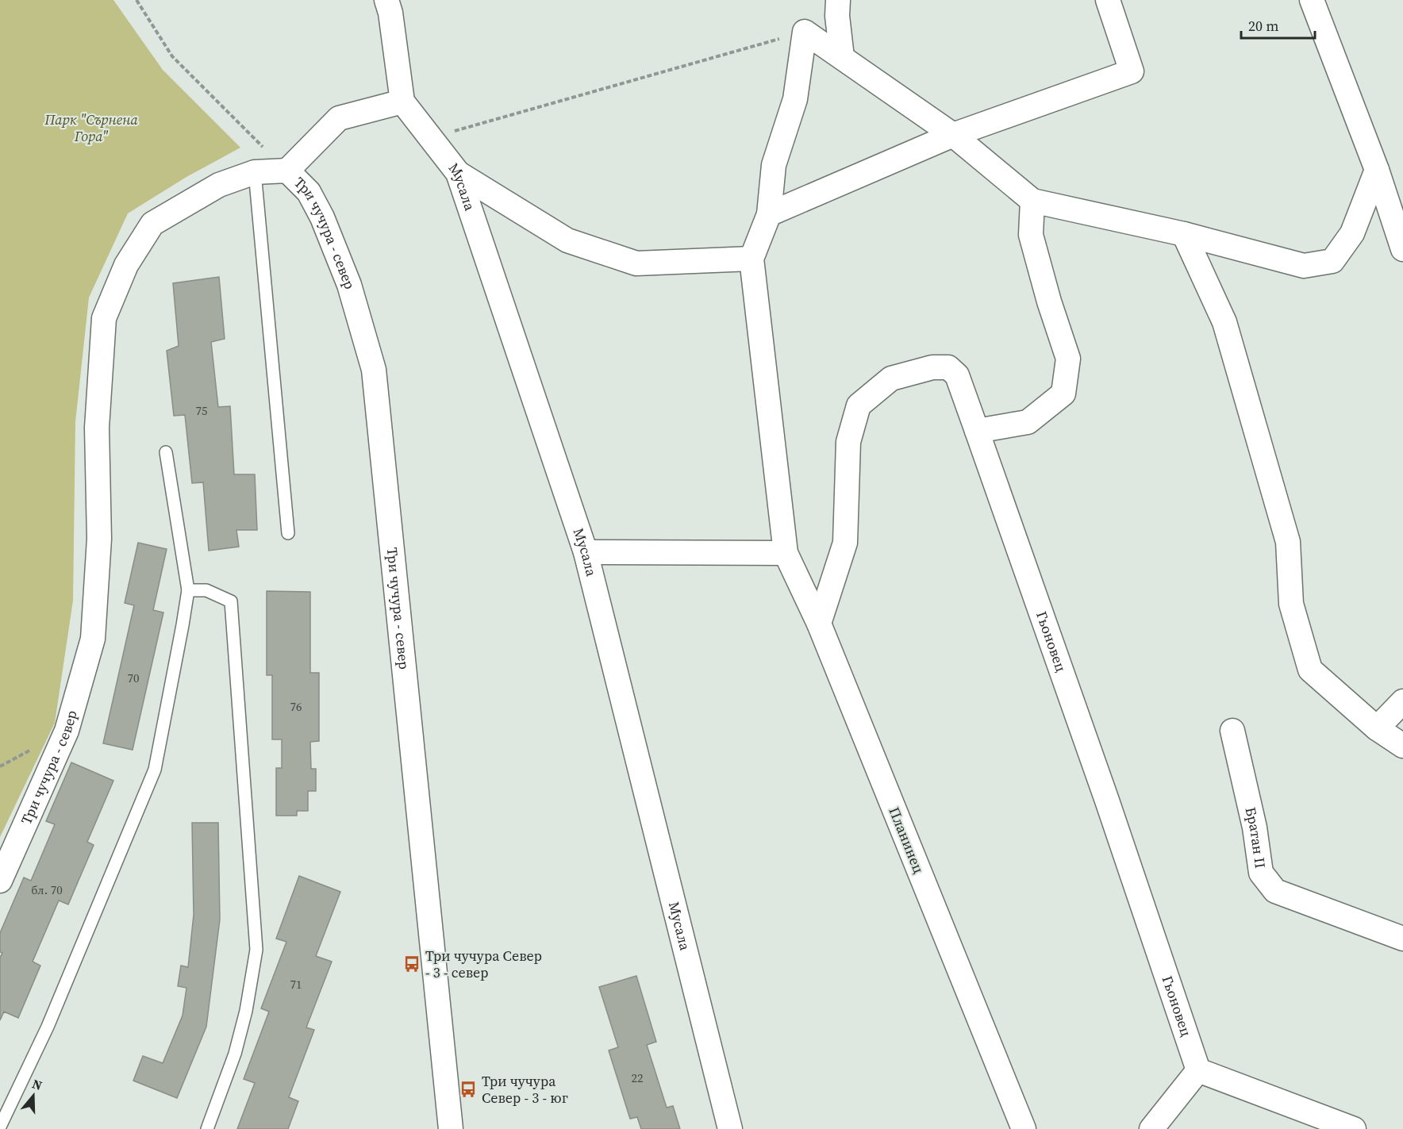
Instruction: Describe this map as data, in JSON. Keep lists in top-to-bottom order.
{
  "streets": {
    "street": [
      "Мусала",
      "Три чучура - север",
      "Гьоновец",
      "Братан ІІ",
      "Планинец"
    ]
  },
  "crossings": [
    ["Гьоновец", "Планинец"]
  ],
  "parks": ["Парк \"Сърнена Гора\""],
  "places": {
    "bus stop": ["Три чучура Север - 3 - север", "Три чучура Север - 3 - юг"]
  },
  "house_numbers": [
    "75",
    "70",
    "76",
    "бл. 70",
    "71",
    "22"
  ],
  "scale_bar": "20 m",
  "north": "top"
}
